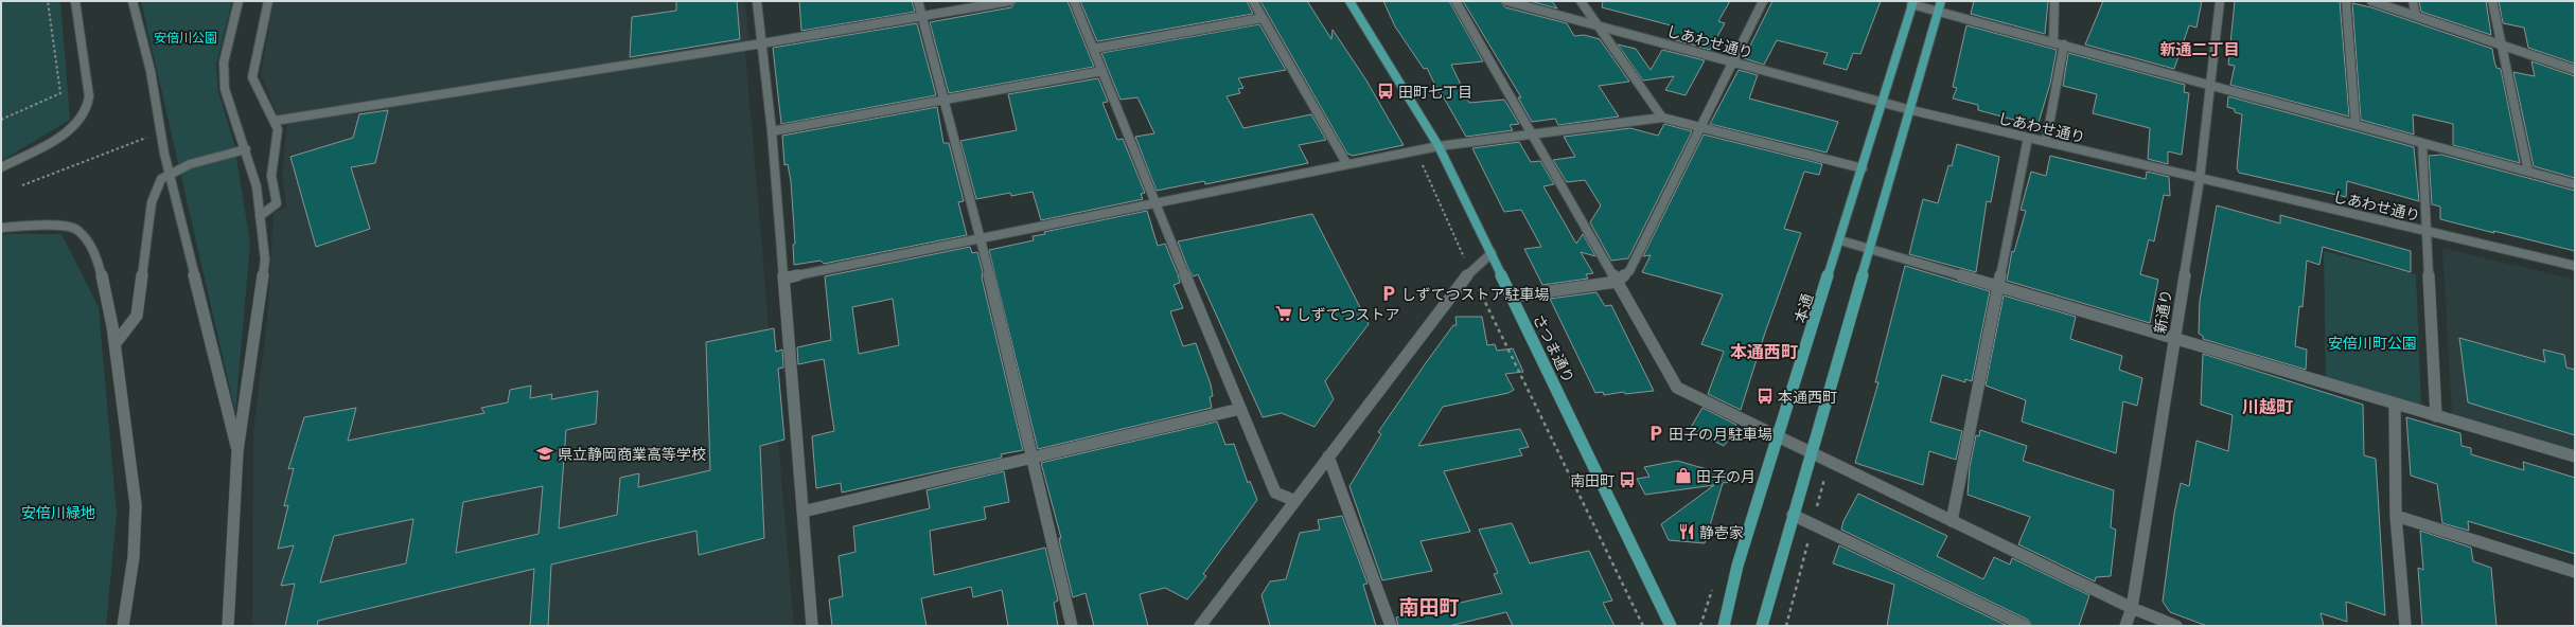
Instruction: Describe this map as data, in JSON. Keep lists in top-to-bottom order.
{
  "streets": {
    "main road": ["本通", "さつま通り"],
    "street": ["しあわせ通り", "新通り"]
  },
  "crossings": [
    ["しあわせ通り", "本通"],
    ["しあわせ通り", "新通り"]
  ],
  "districts": [
    "新通二丁目",
    "本通西町",
    "川越町",
    "南田町"
  ],
  "parks": ["安倍川公園", "安倍川町公園", "安倍川緑地"],
  "places": {
    "bus stop": ["田町七丁目", "本通西町", "南田町"],
    "parking": ["しずてつストア駐車場", "田子の月駐車場"],
    "supermarket": ["しずてつストア"],
    "school or university": ["県立静岡商業高等学校"],
    "shop": ["田子の月"],
    "restaurant": ["静壱家"]
  }
}
